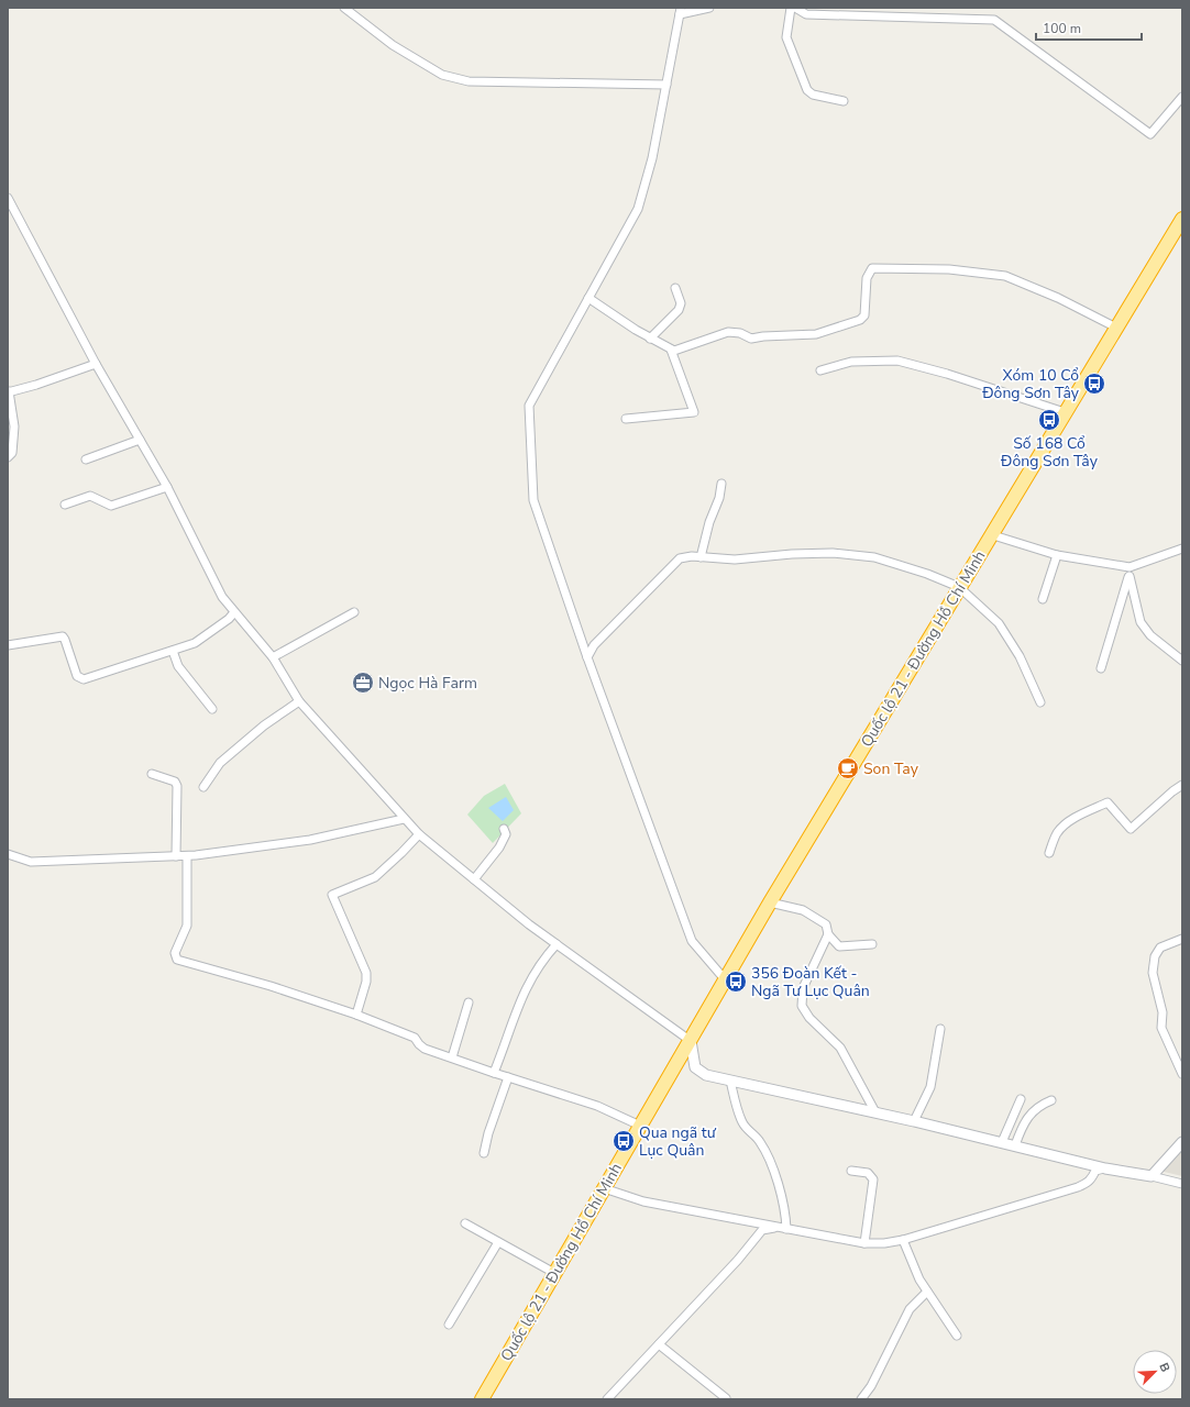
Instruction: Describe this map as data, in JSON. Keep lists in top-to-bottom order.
{
  "streets": {
    "highway": ["Quốc lộ 21 - Đường Hồ Chí Minh"]
  },
  "places": {
    "bus stop": [
      "Xóm 10 Cổ Đông Sơn Tây",
      "Số 168 Cổ Đông Sơn Tây",
      "356 Đoàn Kết - Ngã Tư Lục Quân",
      "Qua ngã tư Lục Quân"
    ],
    "office": ["Ngọc Hà Farm"],
    "cafe": ["Son Tay"]
  },
  "scale_bar": "100 m",
  "north": "top right"
}
